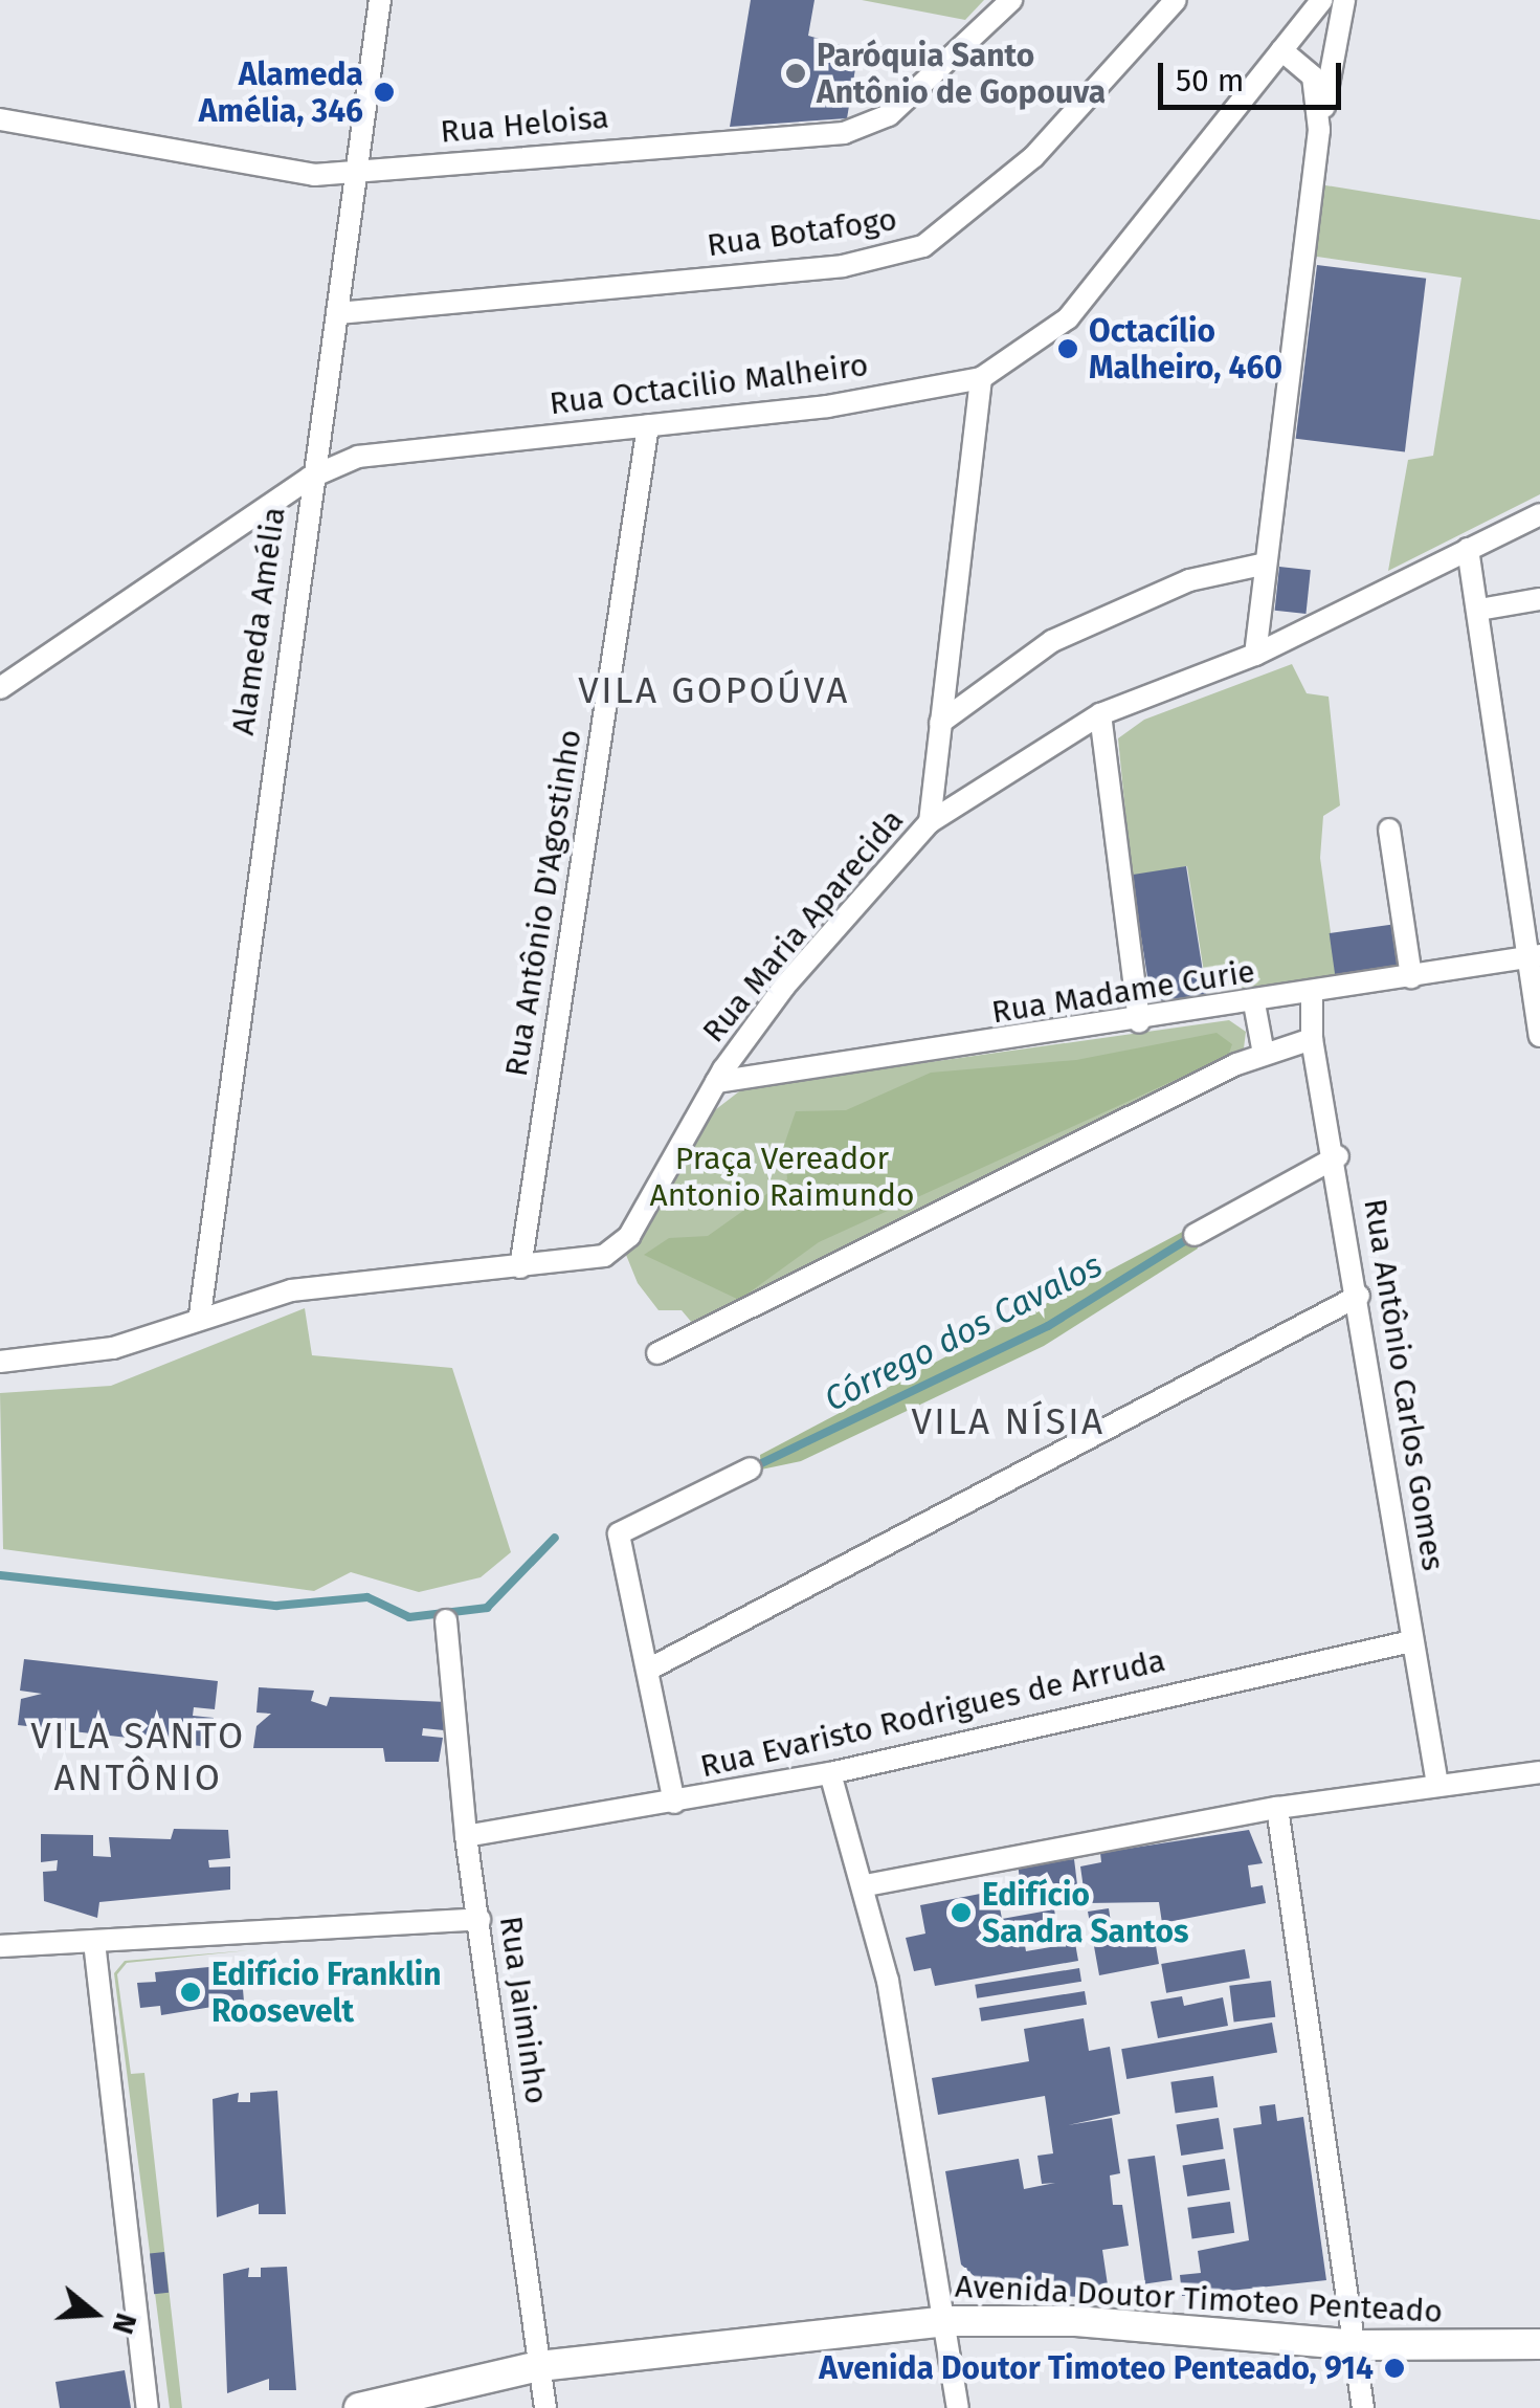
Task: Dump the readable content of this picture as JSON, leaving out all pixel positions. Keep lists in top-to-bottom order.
{
  "streets": {
    "main road": ["Avenida Doutor Timoteo Penteado"],
    "street": [
      "Rua Heloisa",
      "Rua Botafogo",
      "Rua Octacilio Malheiro",
      "Alameda Amélia",
      "Rua Antônio D'Agostinho",
      "Rua Maria Aparecida",
      "Rua Madame Curie",
      "Rua Antônio Carlos Gomes",
      "Rua Evaristo Rodrigues de Arruda",
      "Rua Jaiminho"
    ]
  },
  "crossings": [
    ["Rua Heloisa", "Alameda Amélia"],
    ["Rua Botafogo", "Alameda Amélia"],
    ["Rua Octacilio Malheiro", "Alameda Amélia"],
    ["Rua Octacilio Malheiro", "Rua Antônio D'Agostinho"],
    ["Alameda Amélia", "Rua Maria Aparecida"],
    ["Rua Antônio D'Agostinho", "Rua Maria Aparecida"],
    ["Rua Maria Aparecida", "Rua Madame Curie"],
    ["Rua Madame Curie", "Rua Antônio Carlos Gomes"],
    ["Rua Antônio Carlos Gomes", "Rua Evaristo Rodrigues de Arruda"],
    ["Rua Evaristo Rodrigues de Arruda", "Rua Jaiminho"],
    ["Rua Jaiminho", "Avenida Doutor Timoteo Penteado"]
  ],
  "districts": ["VILA GOPOÚVA", "VILA NÍSIA", "VILA SANTO ANTÔNIO"],
  "water": ["Córrego dos Cavalos"],
  "parks": ["Praça Vereador Antonio Raimundo"],
  "places": [
    "Paróquia Santo Antônio de Gopouva",
    "Alameda Amélia, 346",
    "Octacílio Malheiro, 460",
    "Edifício Sandra Santos",
    "Edifício Franklin Roosevelt",
    "Avenida Doutor Timoteo Penteado, 914"
  ],
  "scale_bar": "50 m",
  "north": "right"
}
